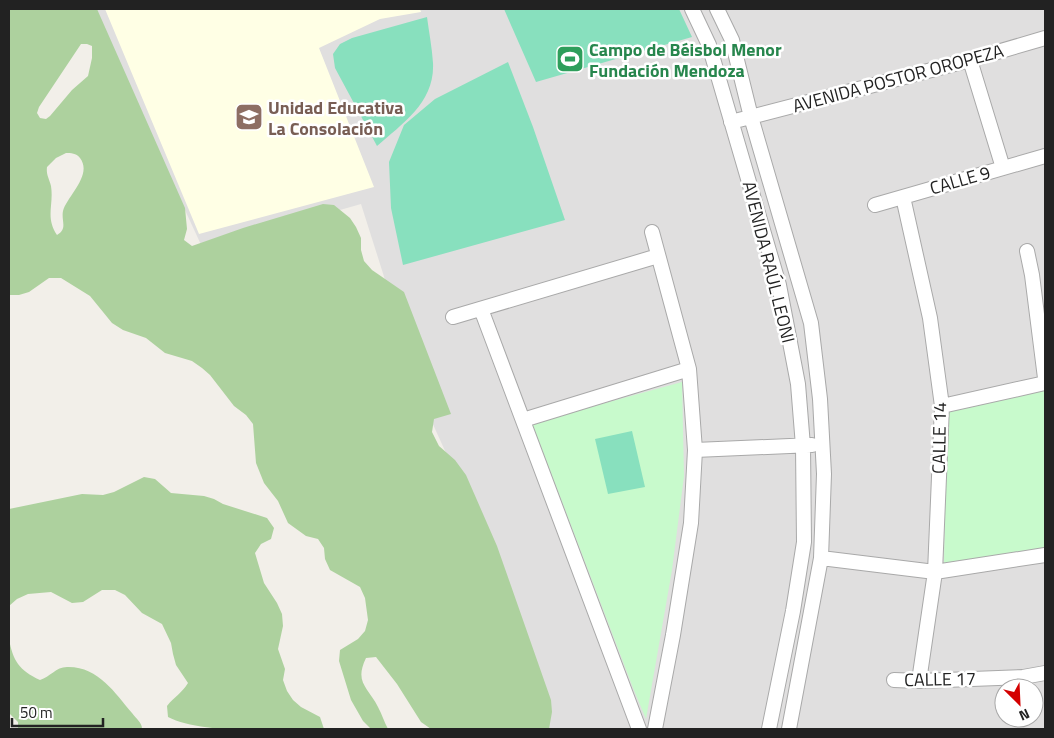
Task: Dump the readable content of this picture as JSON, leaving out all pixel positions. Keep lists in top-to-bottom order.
{
  "streets": {
    "street": [
      "AVENIDA POSTOR OROPEZA",
      "CALLE 9",
      "AVENIDA RAÚL LEONI",
      "CALLE 14",
      "CALLE 17"
    ]
  },
  "crossings": [
    ["AVENIDA POSTOR OROPEZA", "AVENIDA RAÚL LEONI"],
    ["CALLE 9", "CALLE 14"],
    ["CALLE 14", "CALLE 17"]
  ],
  "places": {
    "sports": ["Campo de Béisbol Menor Fundación Mendoza"],
    "school or university": ["Unidad Educativa La Consolación"]
  },
  "scale_bar": "50 m",
  "north": "bottom right"
}
